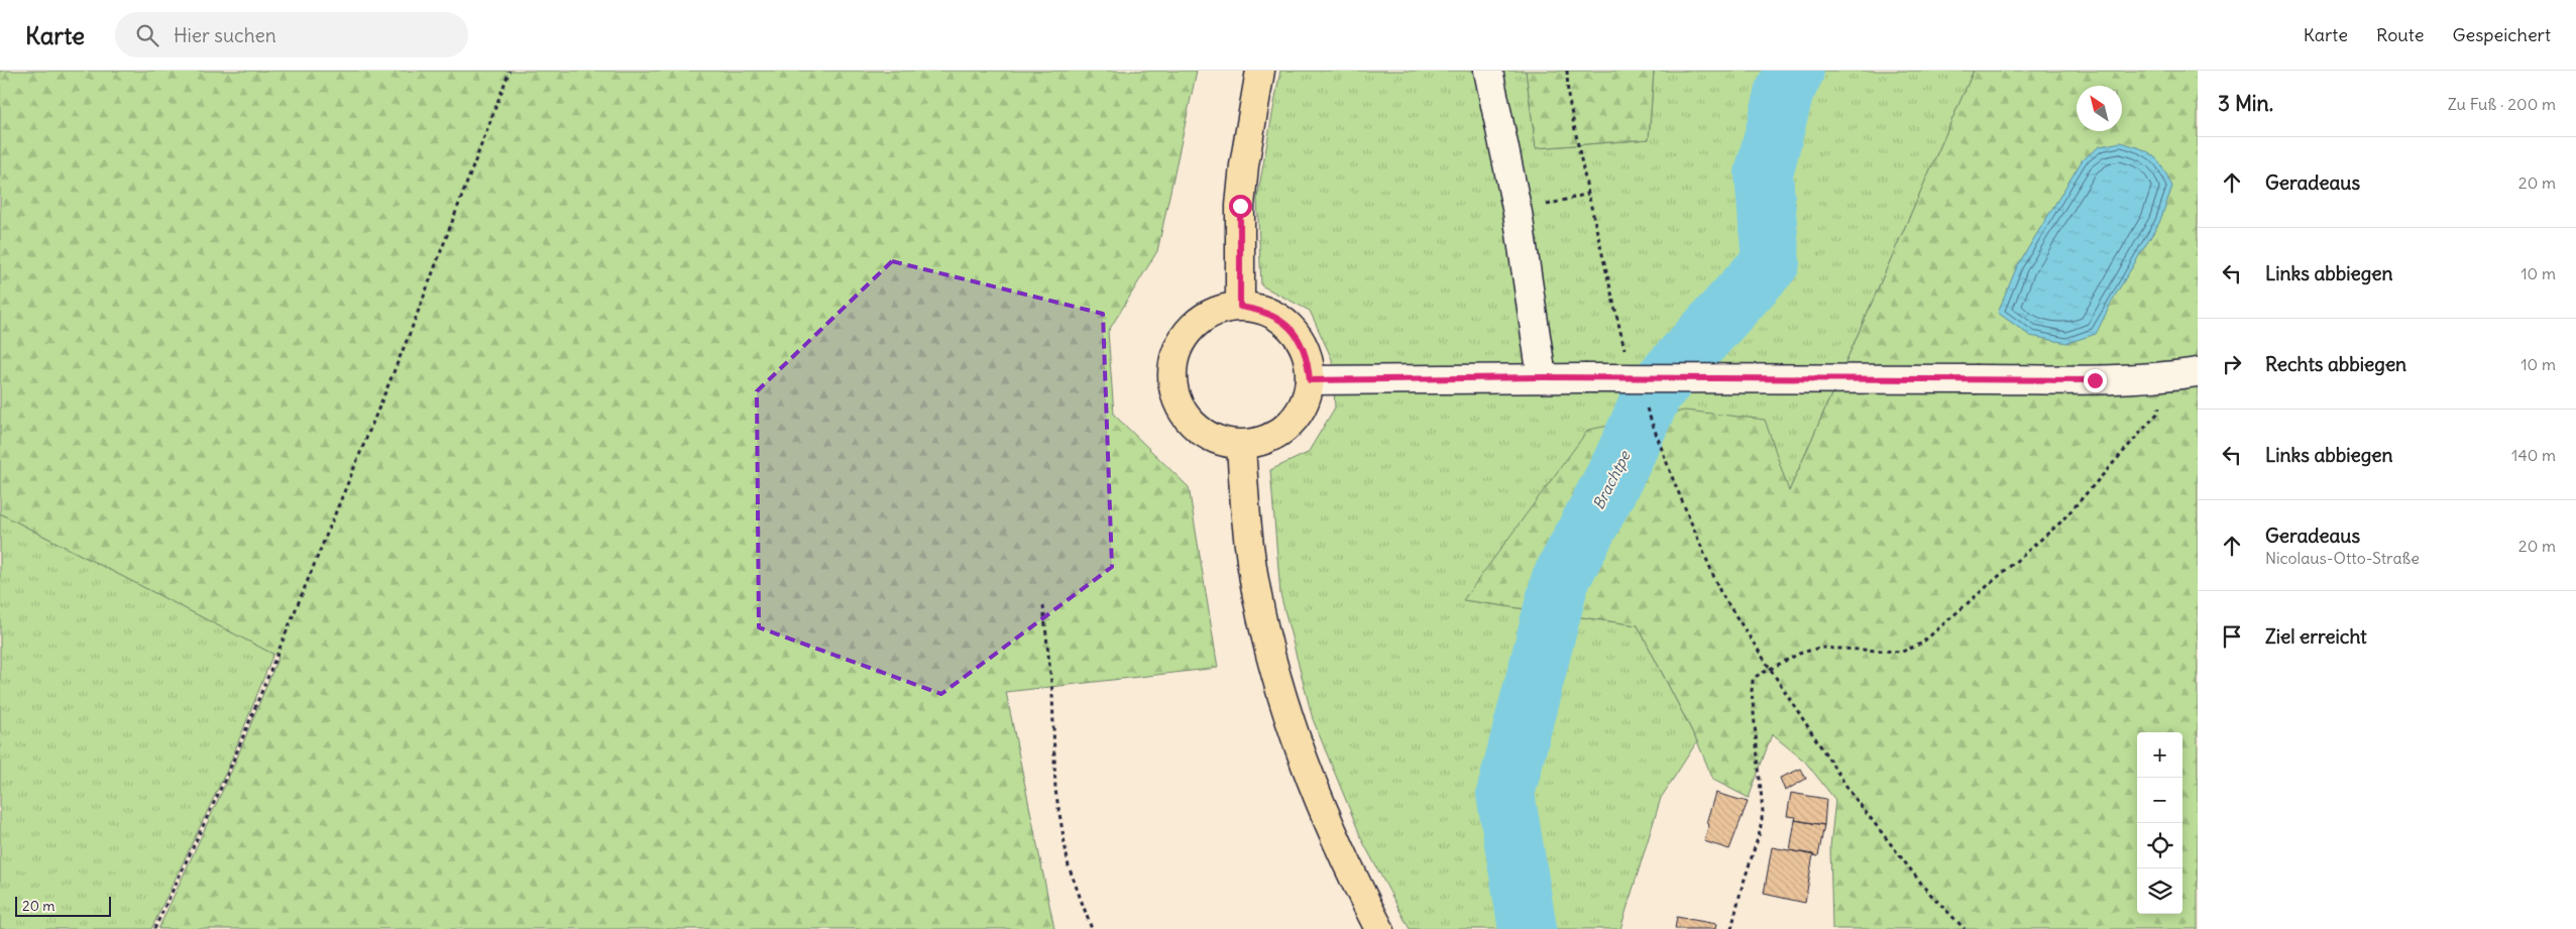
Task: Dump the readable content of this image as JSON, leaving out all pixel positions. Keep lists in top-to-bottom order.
{
  "water": ["Brachtpe"],
  "scale_bar": "20 m",
  "north": "top left",
  "page": {
    "header": "Karte",
    "search": "Hier suchen",
    "nav": ["Karte", "Route", "Gespeichert"],
    "heading": ["3 Min.", "Zu Fuß · 200 m"],
    "list": [
      ["Geradeaus", "20 m"],
      ["Links abbiegen", "10 m"],
      ["Rechts abbiegen", "10 m"],
      ["Links abbiegen", "140 m"],
      ["Geradeaus", "Nicolaus-Otto-Straße", "20 m"],
      "Ziel erreicht"
    ],
    "map_buttons": ["+", "−"],
    "scale": "20 m"
  }
}
